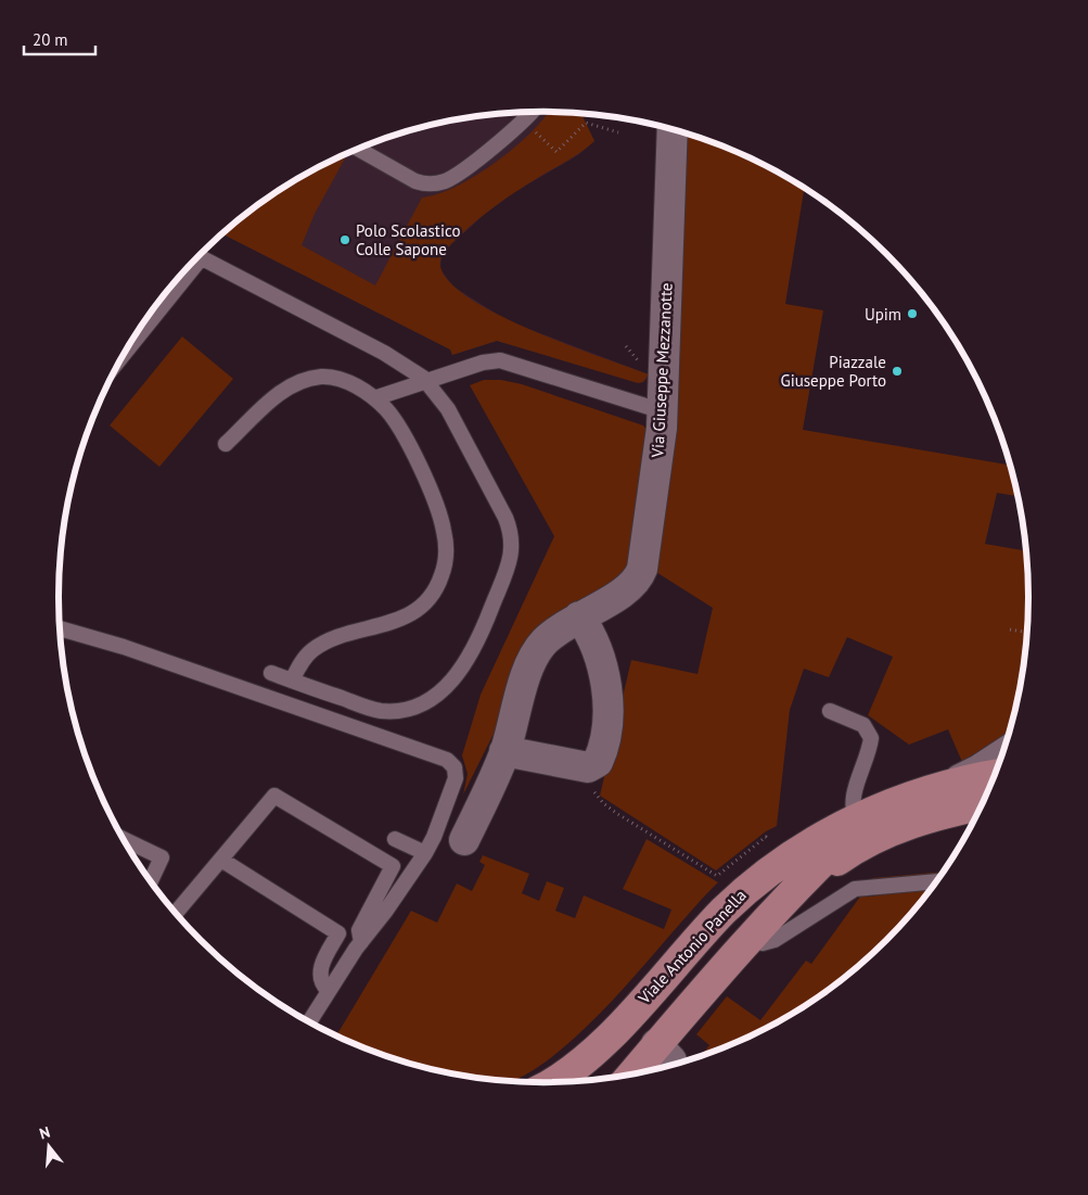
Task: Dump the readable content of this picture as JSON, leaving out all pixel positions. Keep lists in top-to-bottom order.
{
  "streets": {
    "main road": ["Viale Antonio Panella"],
    "street": ["Via Giuseppe Mezzanotte"]
  },
  "places": ["Polo Scolastico Colle Sapone", "Upim", "Piazzale Giuseppe Porto"],
  "scale_bar": "20 m",
  "north": "top"
}
